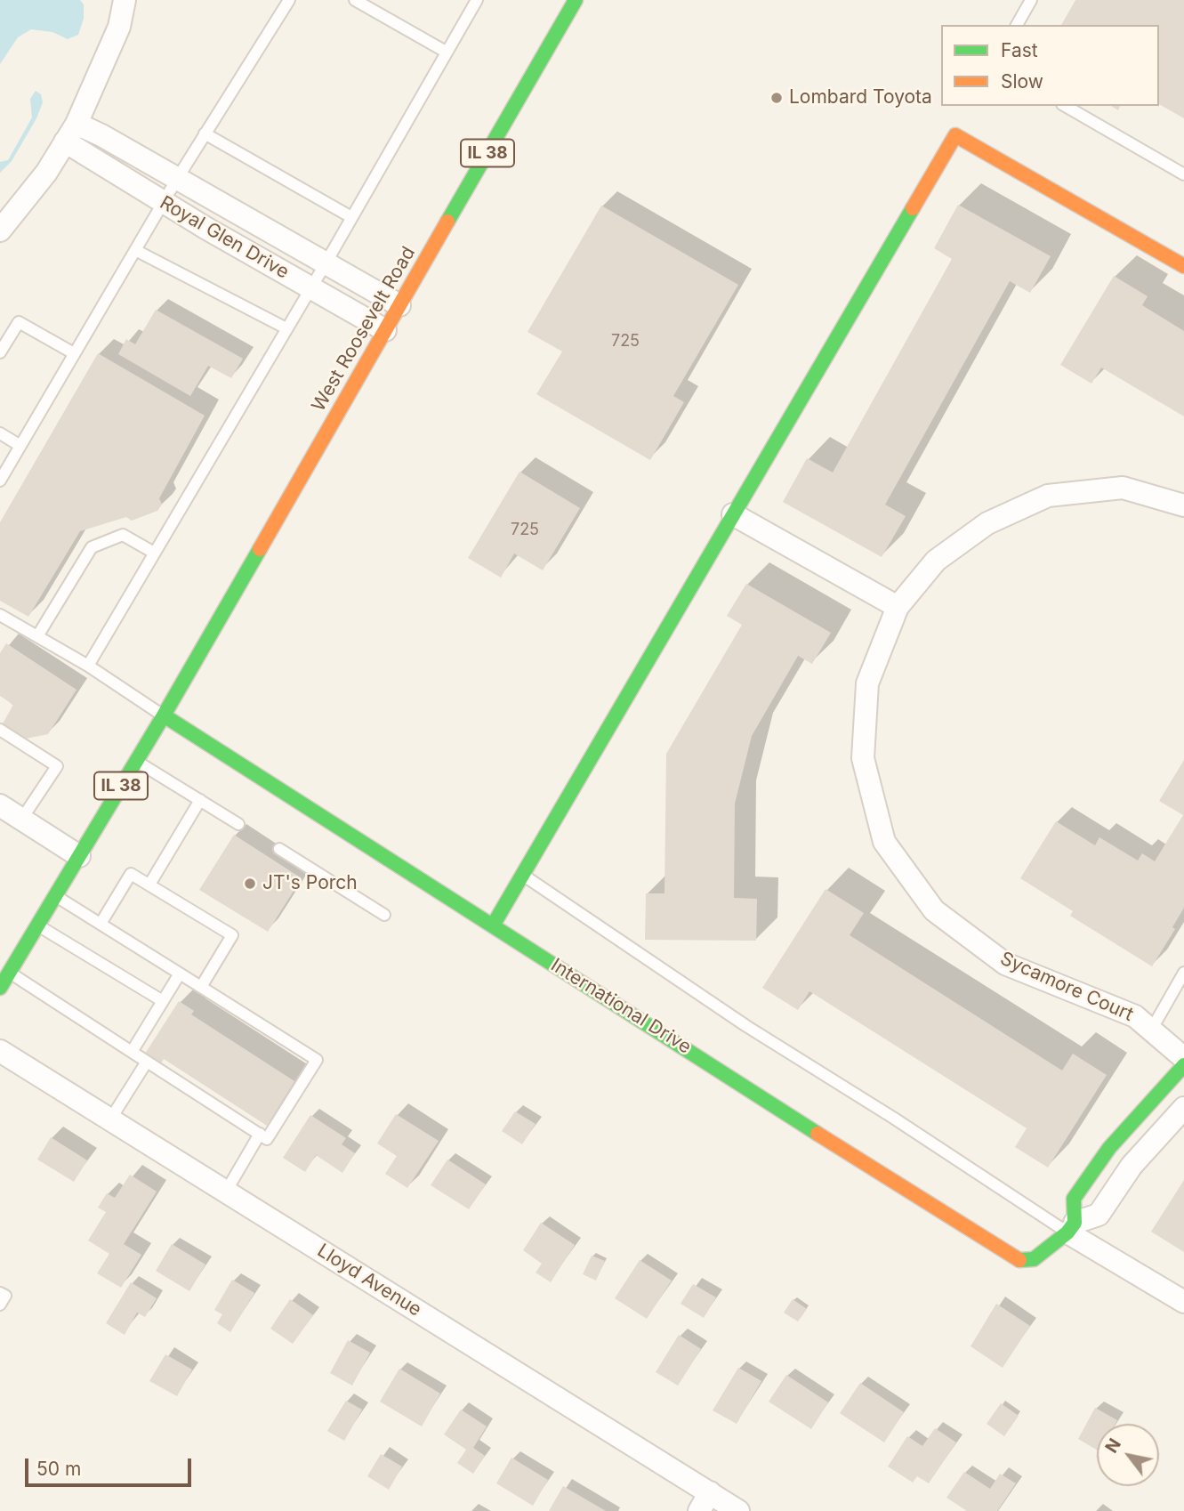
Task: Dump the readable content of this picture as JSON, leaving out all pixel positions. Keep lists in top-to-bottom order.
{
  "streets": {
    "street": [
      "IL 38",
      "Royal Glen Drive",
      "West Roosevelt Road",
      "Sycamore Court",
      "International Drive",
      "Lloyd Avenue"
    ]
  },
  "crossings": [
    ["IL 38", "West Roosevelt Road"],
    ["IL 38", "International Drive"],
    ["Royal Glen Drive", "West Roosevelt Road"],
    ["West Roosevelt Road", "International Drive"]
  ],
  "places": ["Lombard Toyota", "JT's Porch"],
  "house_numbers": ["725", "725"],
  "legend": ["Fast", "Slow"],
  "scale_bar": "50 m",
  "north": "top left"
}
